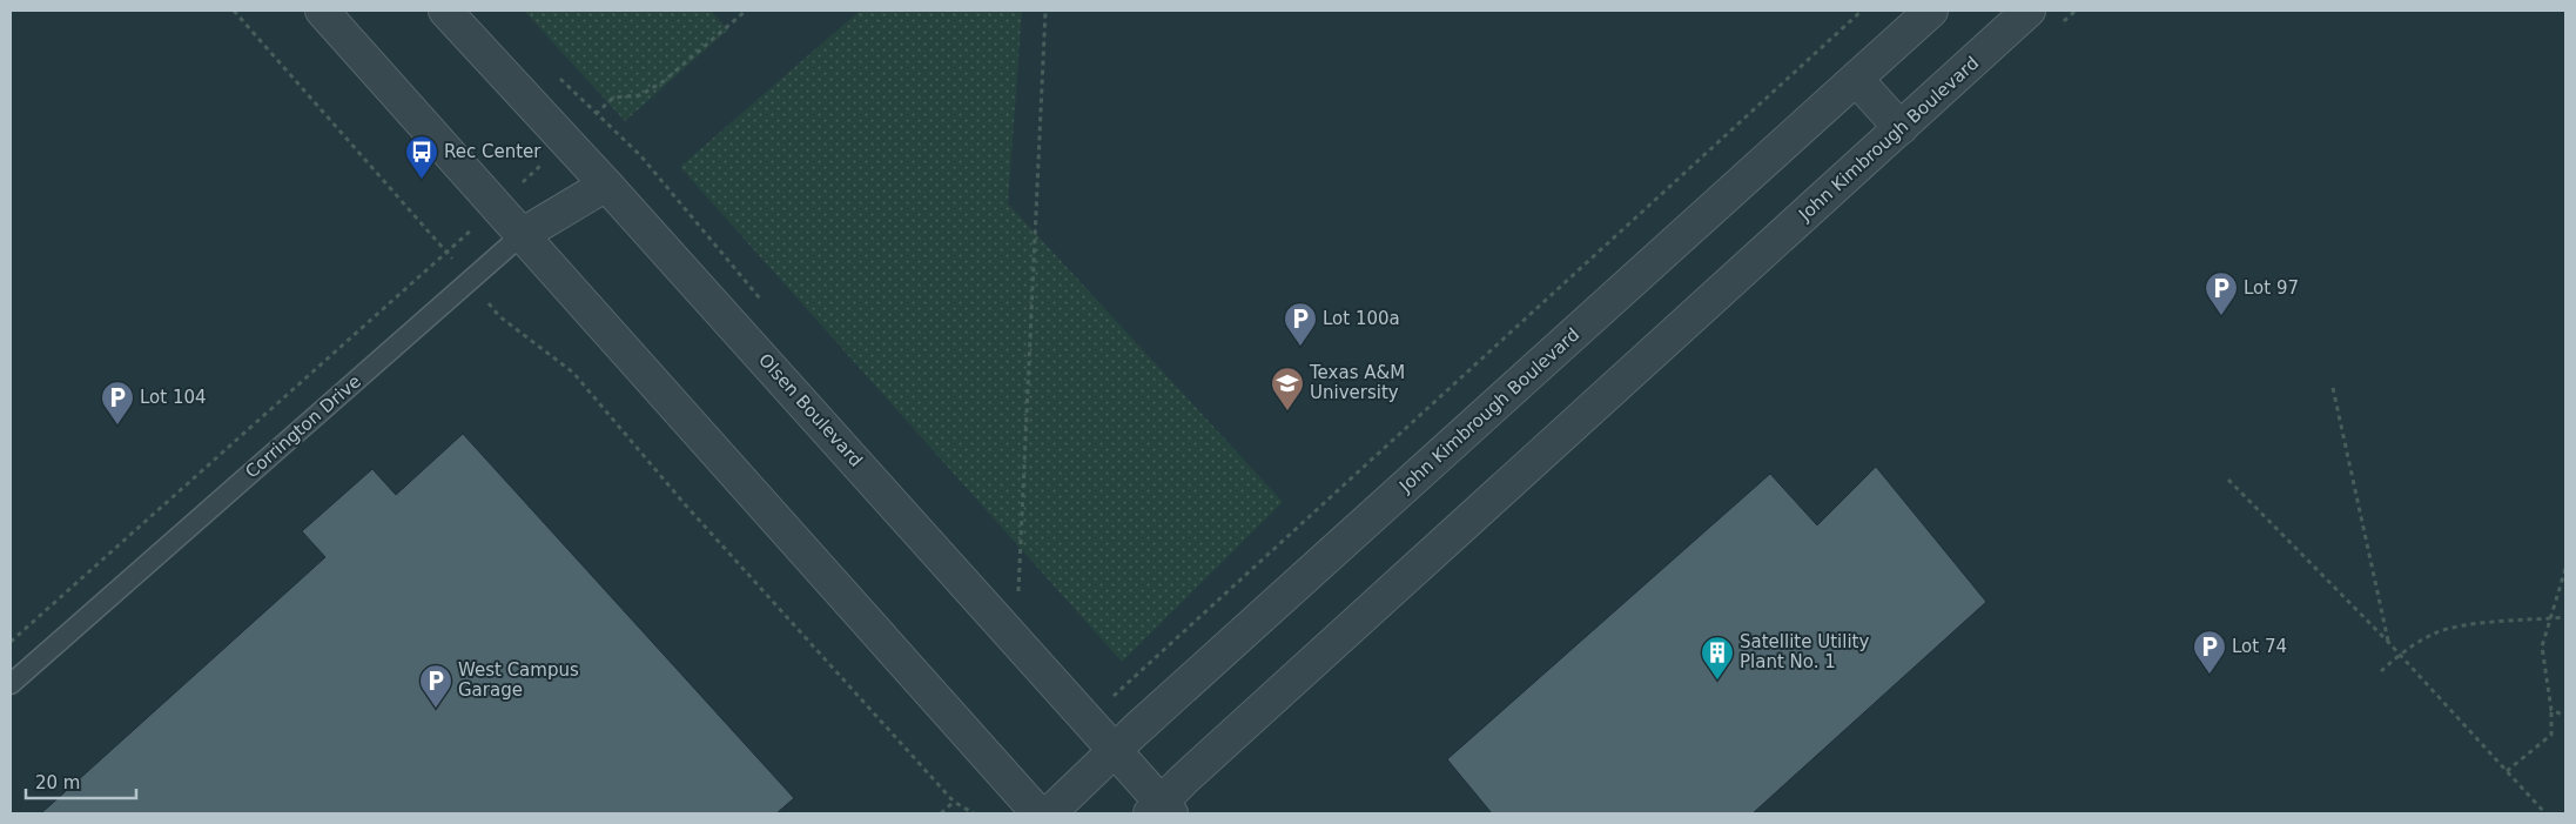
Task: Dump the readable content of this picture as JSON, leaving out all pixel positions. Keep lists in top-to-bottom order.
{
  "streets": {
    "street": ["John Kimbrough Boulevard", "Olsen Boulevard", "Corrington Drive"]
  },
  "crossings": [
    ["John Kimbrough Boulevard", "Olsen Boulevard"],
    ["Olsen Boulevard", "Corrington Drive"]
  ],
  "places": {
    "bus stop": ["Rec Center"],
    "parking": [
      "Lot 97",
      "Lot 100a",
      "Lot 104",
      "Lot 74",
      "West Campus Garage"
    ],
    "school or university": ["Texas A&M University"],
    "building": ["Satellite Utility Plant No. 1"]
  },
  "scale_bar": "20 m"
}
